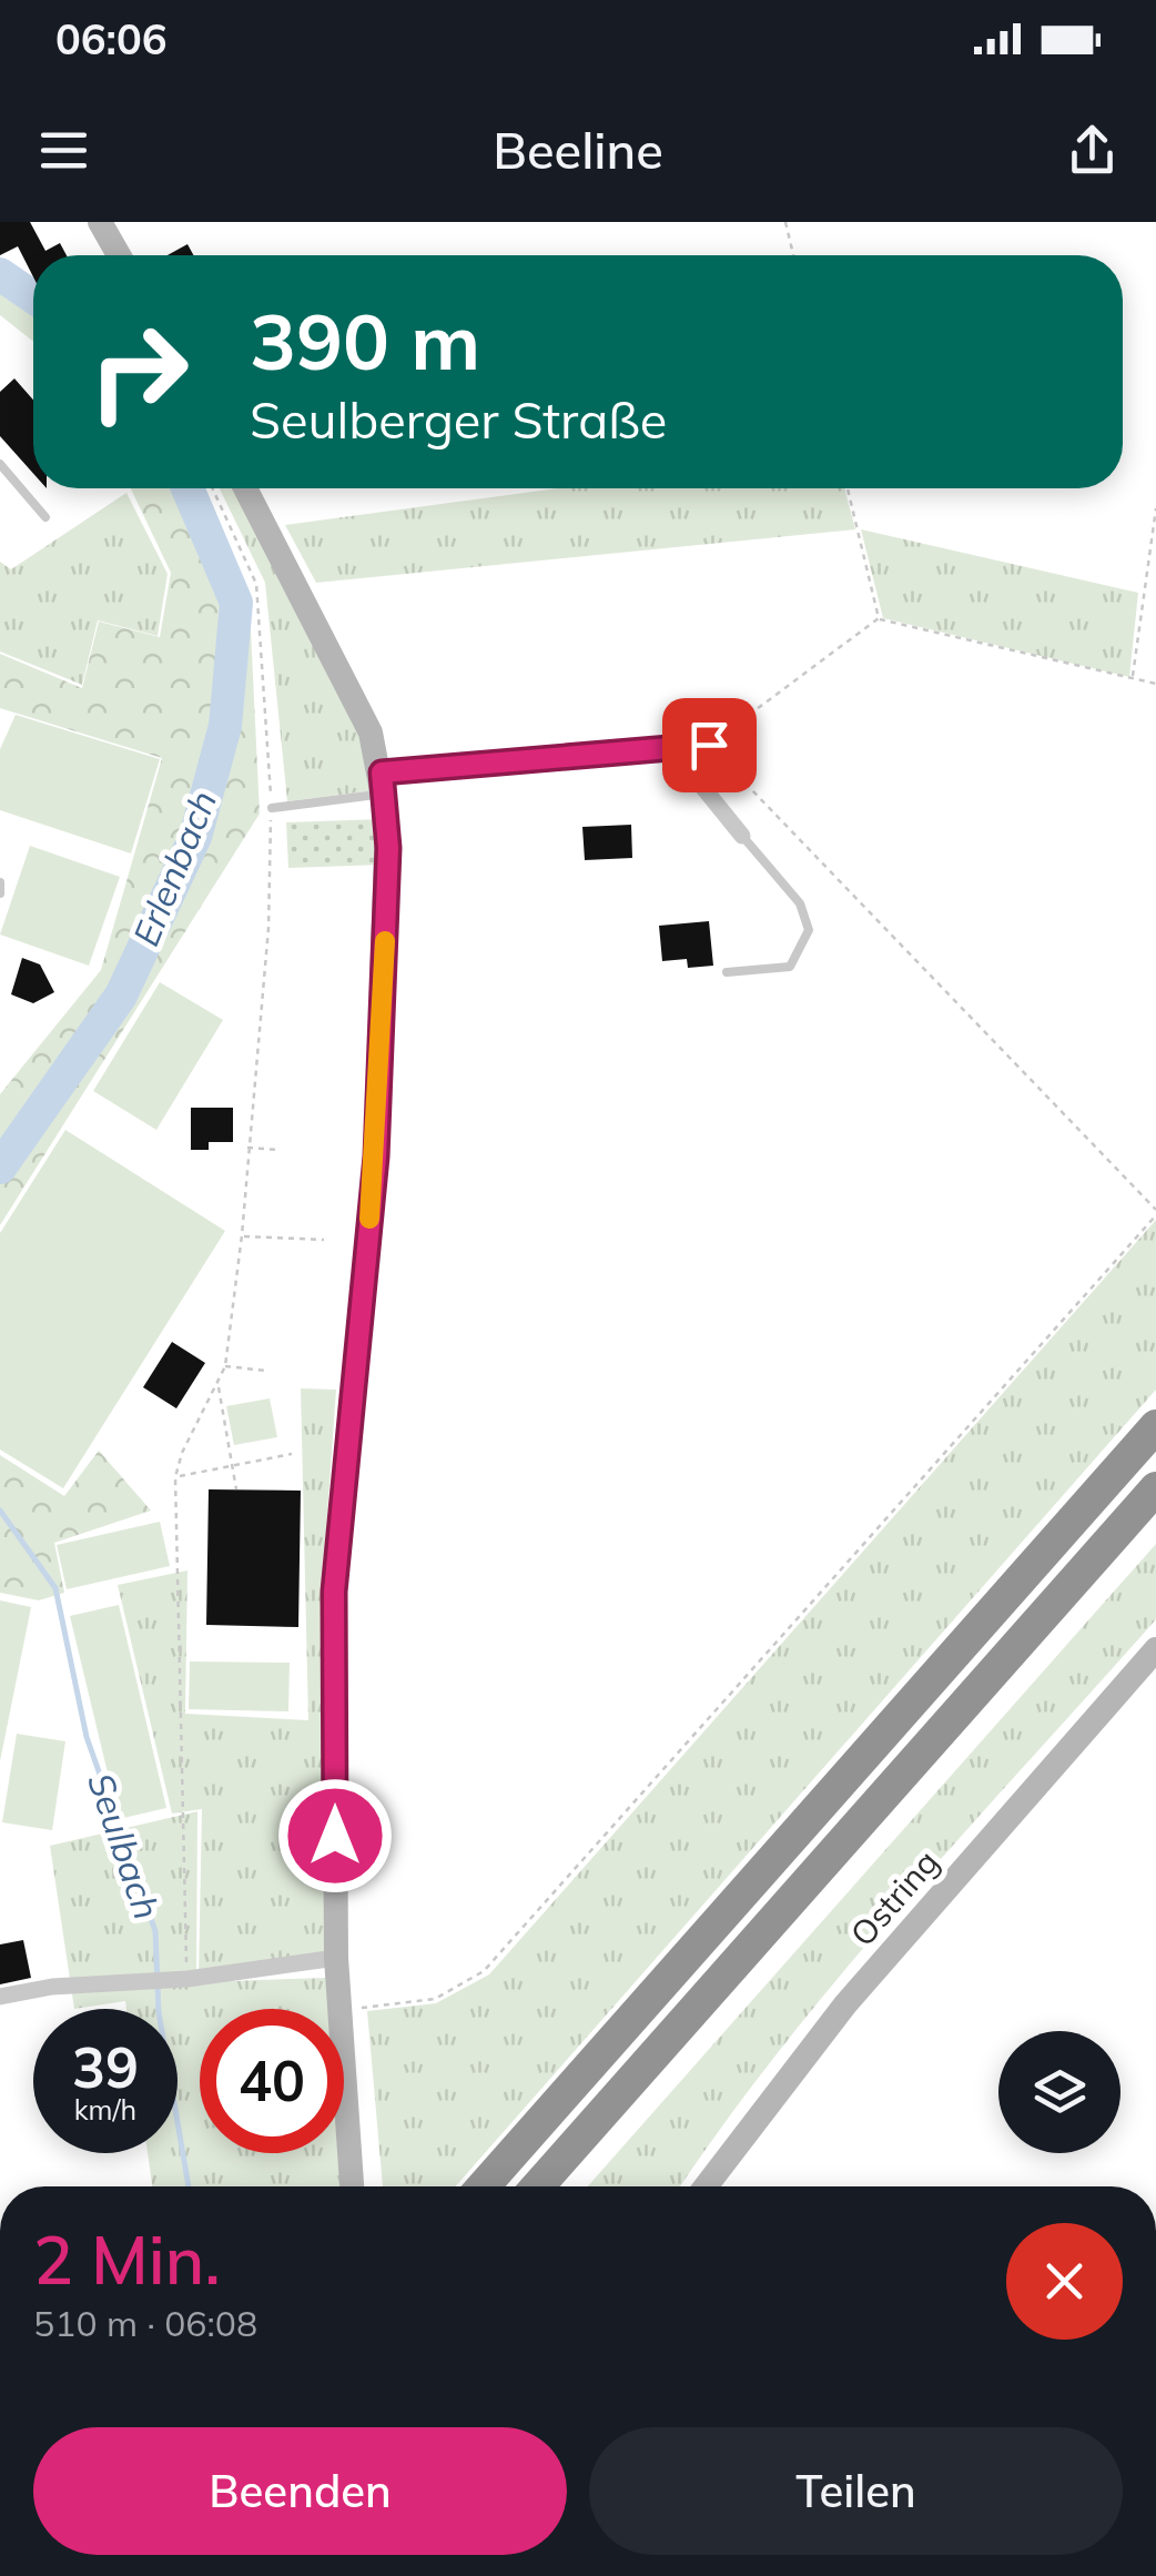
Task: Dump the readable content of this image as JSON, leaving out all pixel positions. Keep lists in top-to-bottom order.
{
  "streets": {
    "street": ["Ostring"]
  },
  "water": ["Erlenbach", "Seulbach"],
  "page": {
    "status": "06:06",
    "header": "Beeline",
    "turn": ["390 m", "Seulberger Straße"],
    "speed": "39 km/h",
    "limit": "40",
    "heading": ["2 Min.", "510 m · 06:08"],
    "buttons": ["Beenden", "Teilen"]
  }
}
